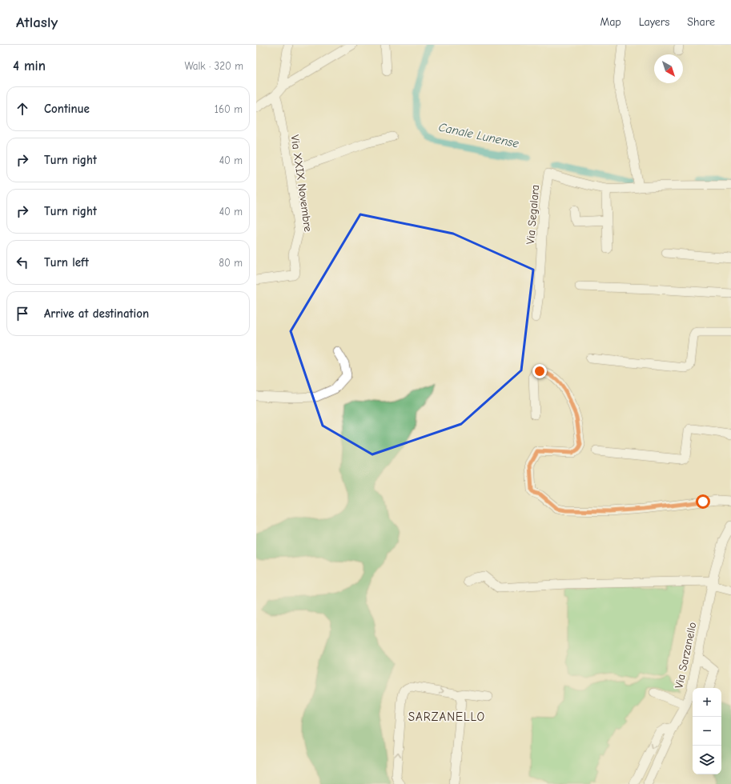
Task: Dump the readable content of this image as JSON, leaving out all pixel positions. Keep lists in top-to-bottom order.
{
  "streets": {
    "street": ["Via XXIX Novembre", "Via Segalara", "Via Sarzanello"]
  },
  "districts": ["SARZANELLO"],
  "water": ["Canale Lunense"],
  "north": "bottom right",
  "page": {
    "header": "Atlasly",
    "nav": ["Map", "Layers", "Share"],
    "heading": ["4 min", "Walk · 320 m"],
    "list": [
      ["Continue", "160 m"],
      ["Turn right", "40 m"],
      ["Turn right", "40 m"],
      ["Turn left", "80 m"],
      "Arrive at destination"
    ],
    "map_buttons": ["+", "−"]
  }
}
